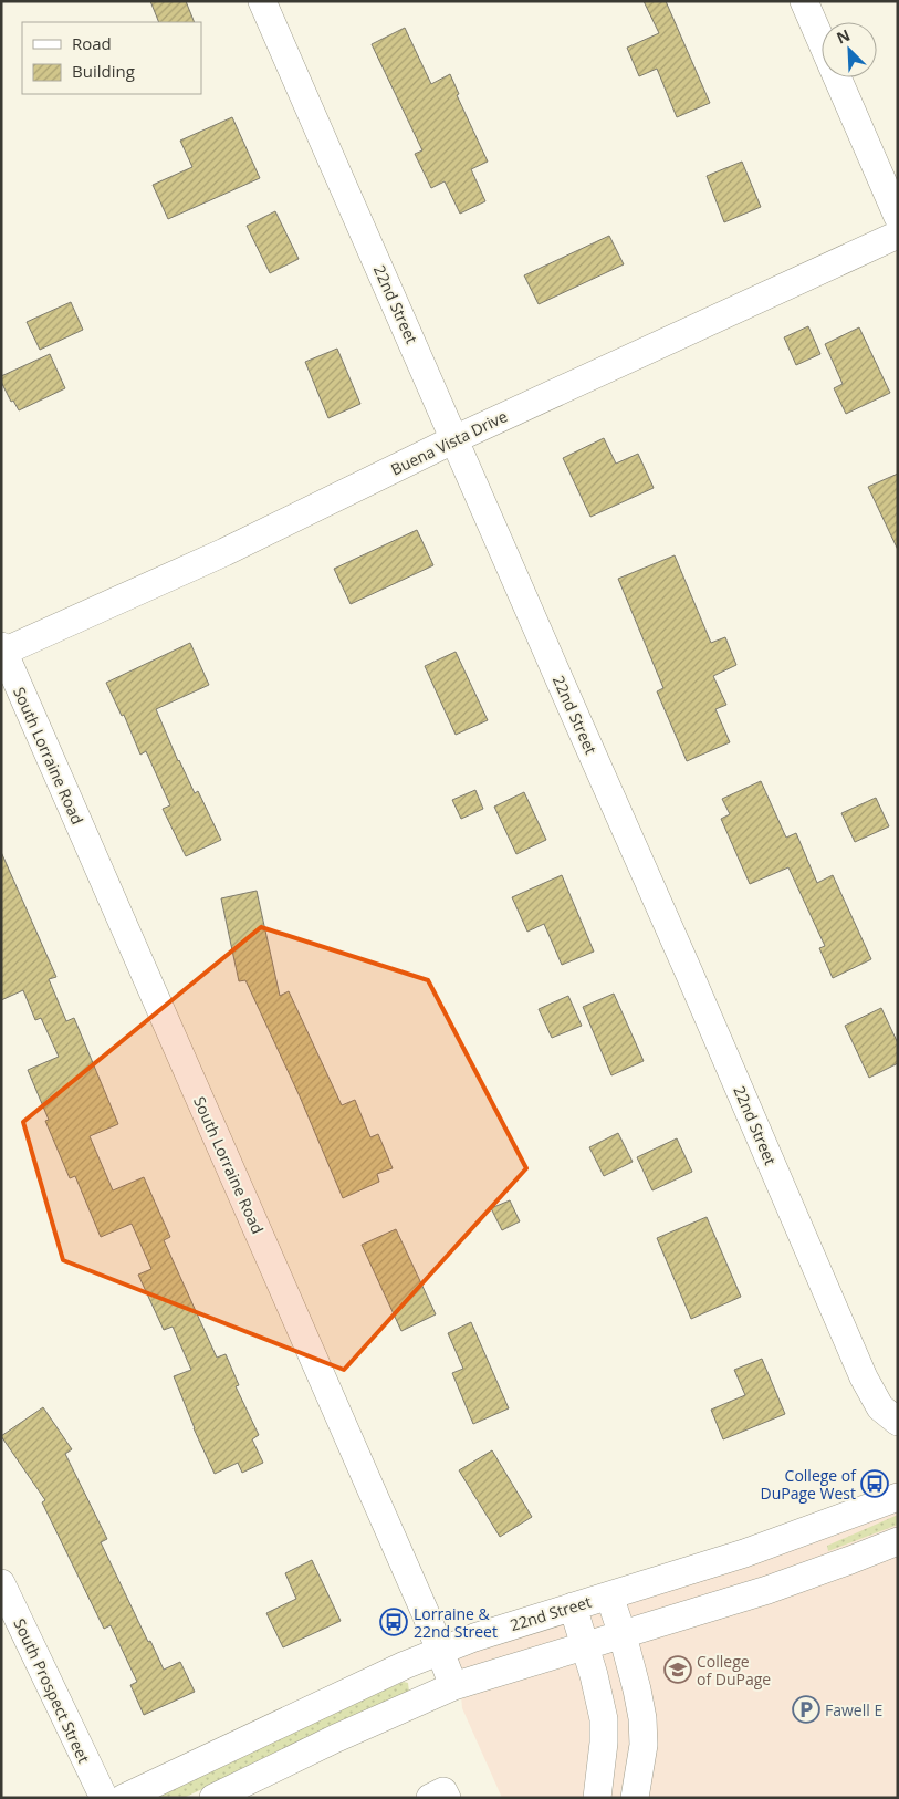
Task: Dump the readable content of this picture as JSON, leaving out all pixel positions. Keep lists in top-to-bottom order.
{
  "streets": {
    "street": [
      "22nd Street",
      "Buena Vista Drive",
      "South Lorraine Road",
      "South Prospect Street"
    ]
  },
  "crossings": [
    ["22nd Street", "Buena Vista Drive"],
    ["22nd Street", "South Lorraine Road"],
    ["Buena Vista Drive", "South Lorraine Road"]
  ],
  "places": {
    "bus stop": ["College of DuPage West", "Lorraine & 22nd Street"],
    "school or university": ["College of DuPage"],
    "parking": ["Fawell E"]
  },
  "legend": ["Road", "Building"],
  "north": "top left"
}
